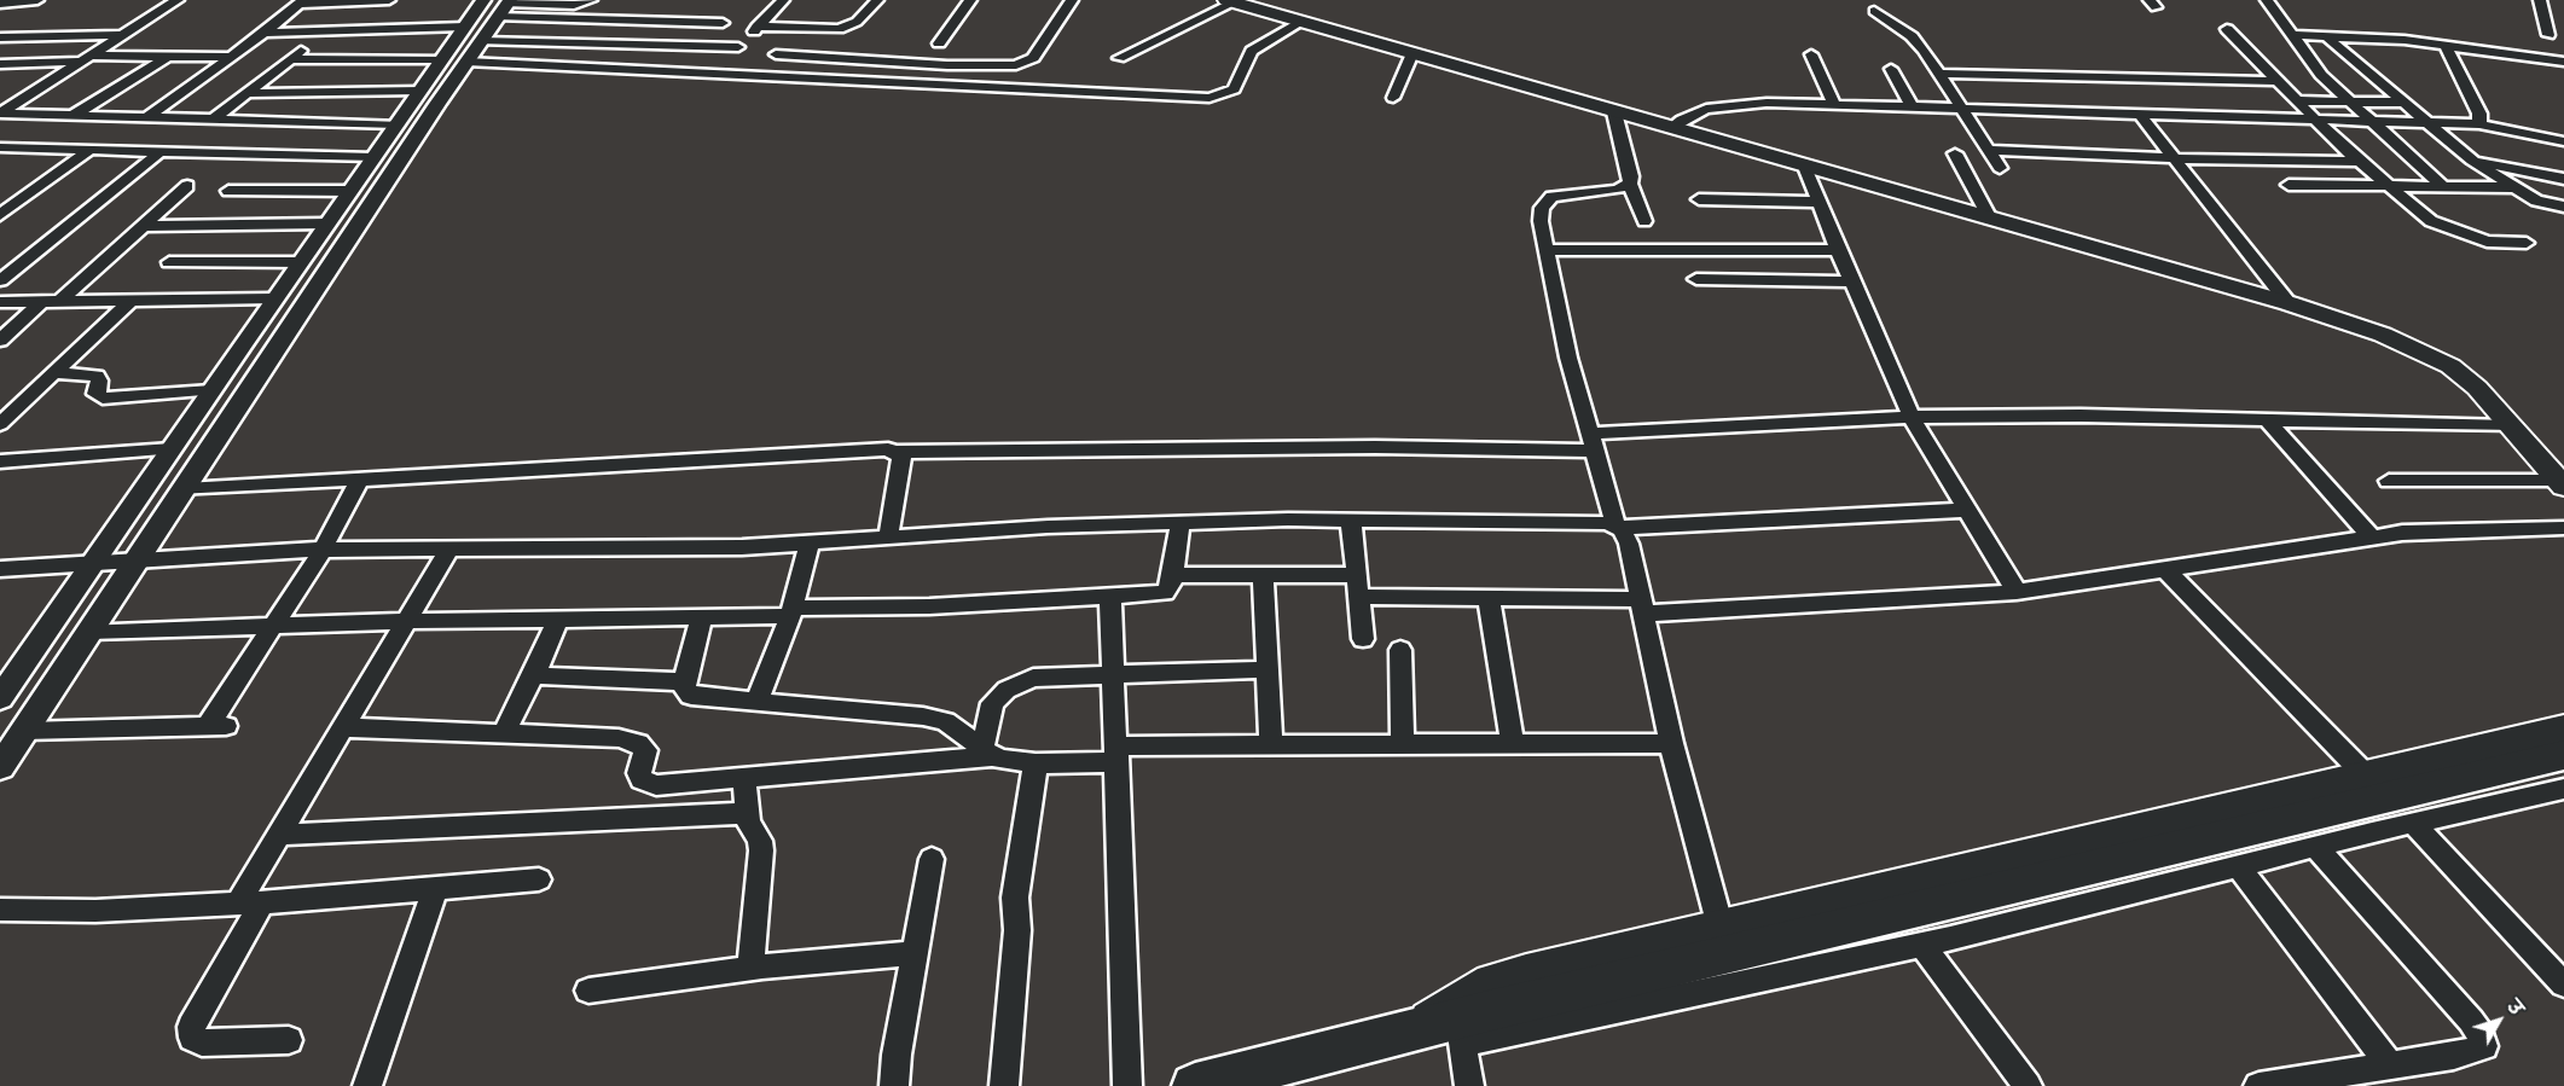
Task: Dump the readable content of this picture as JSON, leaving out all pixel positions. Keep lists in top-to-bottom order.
{
  "north": "top right"
}
